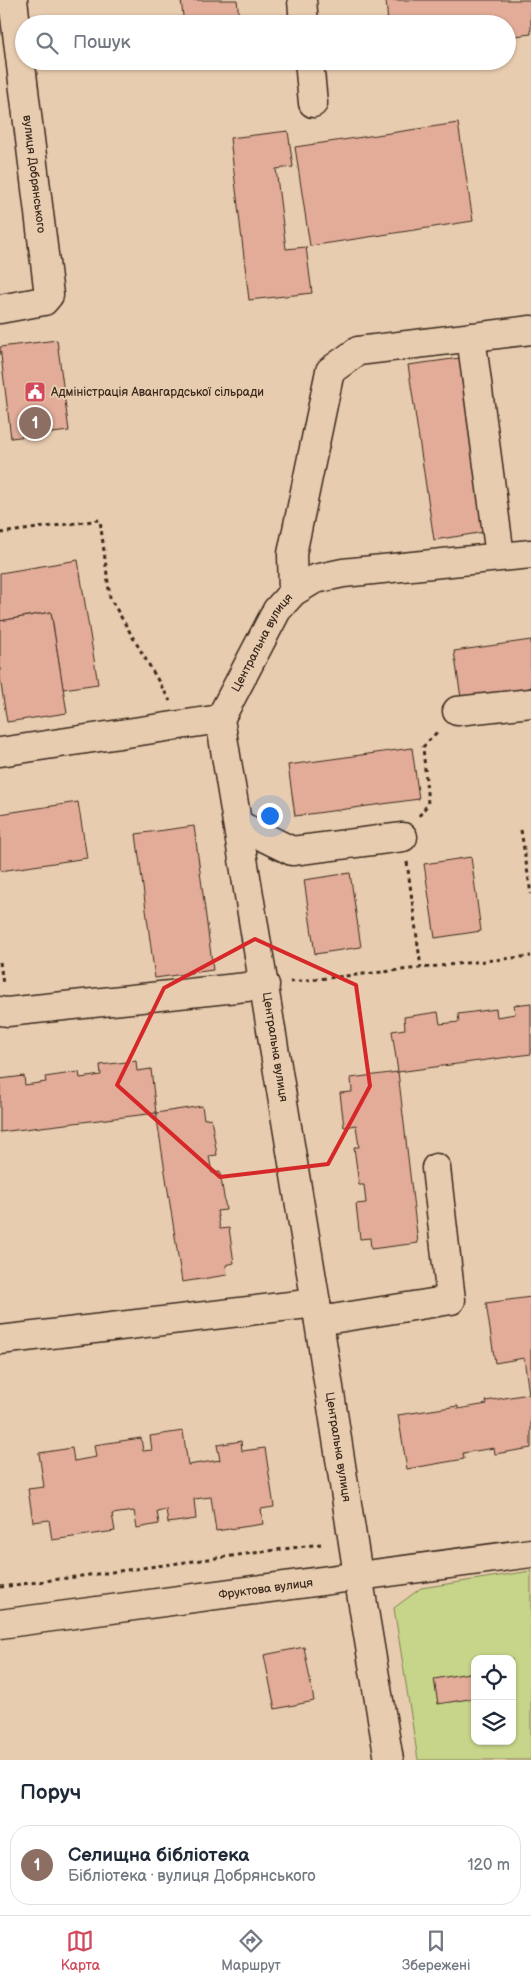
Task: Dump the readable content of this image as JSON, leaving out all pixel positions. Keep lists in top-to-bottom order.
{
  "streets": {
    "street": ["вулиця Добрянського", "Центральна вулиця", "Фруктова вулиця"]
  },
  "crossings": [
    ["Центральна вулиця", "Фруктова вулиця"]
  ],
  "places": {
    "public building": ["Адміністрація Авангардської сільради"]
  },
  "page": {
    "search": "Пошук",
    "pins": "1",
    "heading": "Поруч",
    "list": [
      {
        "mark": "1",
        "name": "Селищна бібліотека",
        "note": "Бібліотека · вулиця Добрянського",
        "value": "120 m"
      }
    ],
    "nav": ["Карта", "Маршрут", "Збережені"]
  }
}
